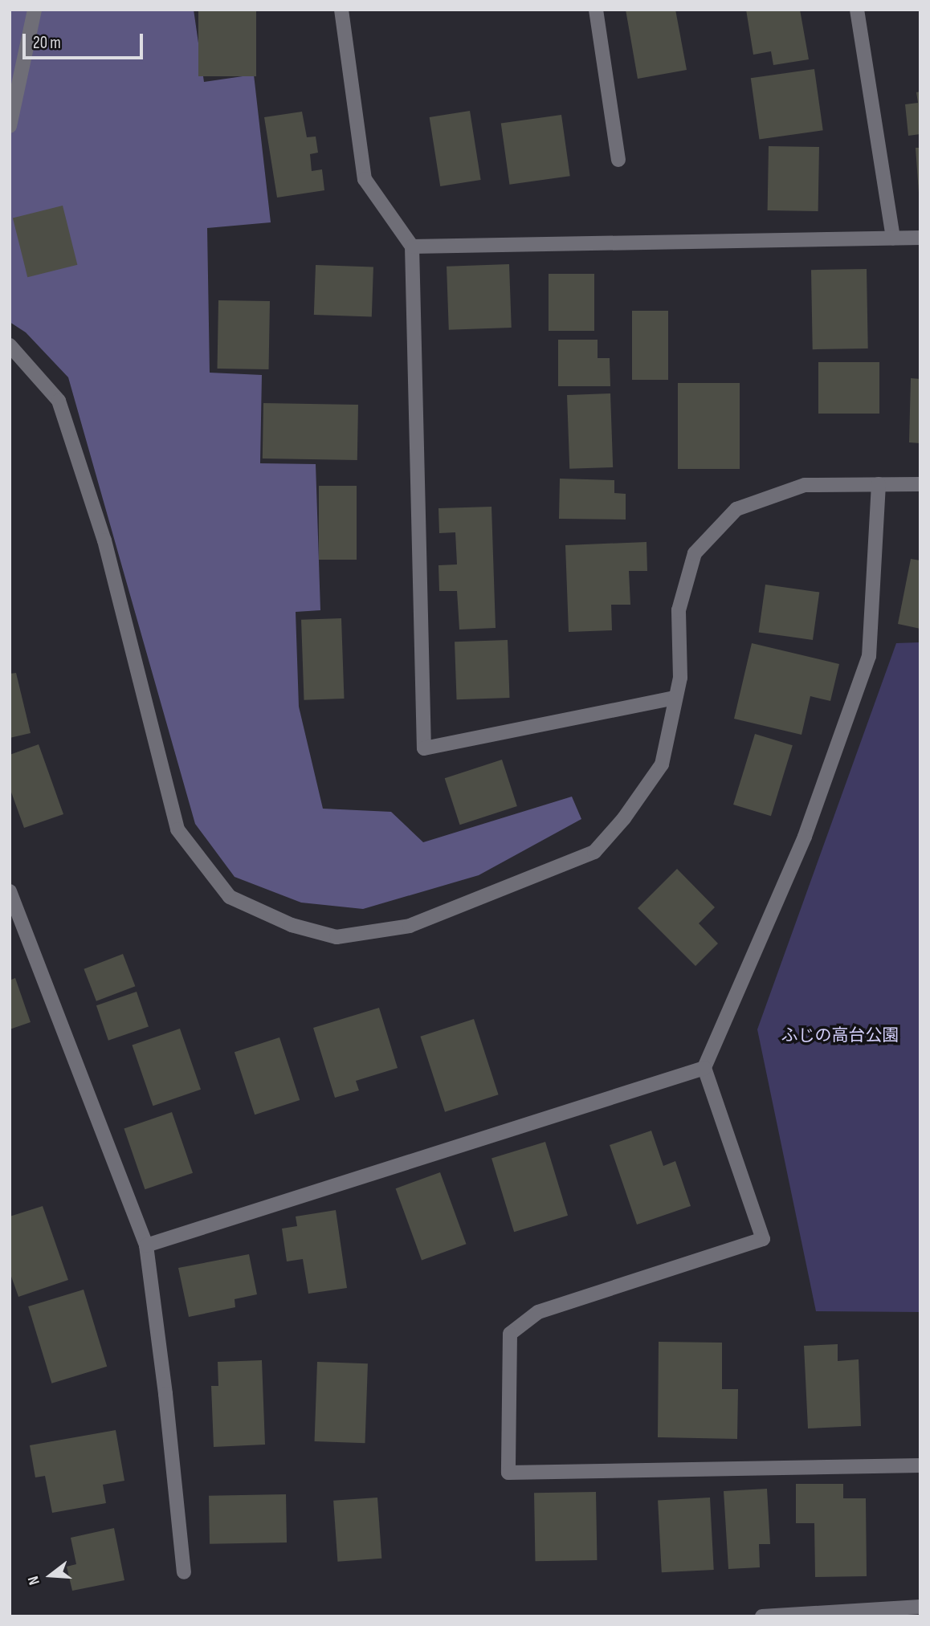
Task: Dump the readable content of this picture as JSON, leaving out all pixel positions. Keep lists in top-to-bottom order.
{
  "parks": ["ふじの高台公園"],
  "scale_bar": "20 m",
  "north": "left"
}
